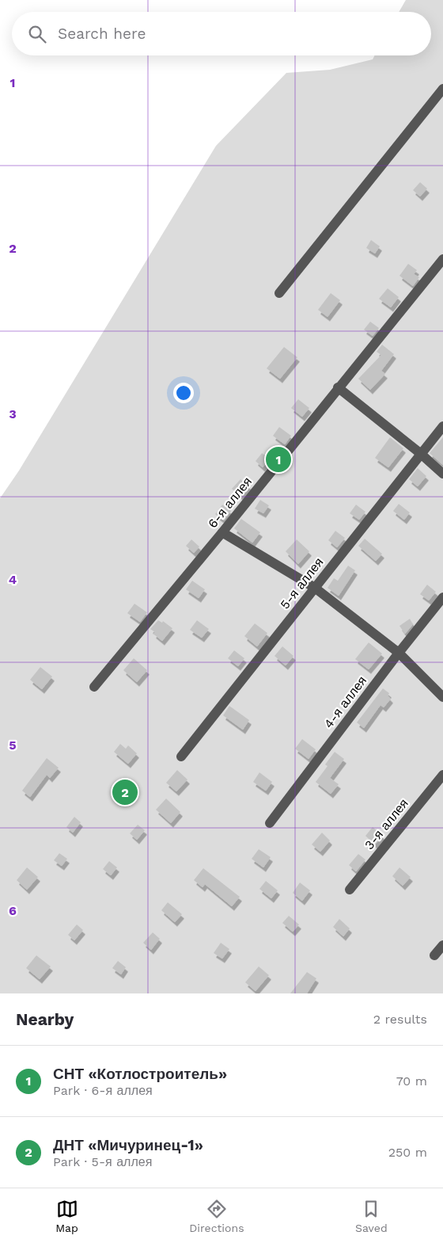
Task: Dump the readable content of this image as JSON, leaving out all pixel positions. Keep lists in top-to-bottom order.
{
  "streets": {
    "street": [
      "6-я аллея",
      "5-я аллея",
      "4-я аллея",
      "3-я аллея"
    ]
  },
  "page": {
    "search": "Search here",
    "pins": ["1", "2"],
    "heading": ["Nearby", "2 results"],
    "list": [
      {
        "mark": "1",
        "name": "СНТ «Котлостроитель»",
        "note": "Park · 6-я аллея",
        "value": "70 m"
      },
      {
        "mark": "2",
        "name": "ДНТ «Мичуринец-1»",
        "note": "Park · 5-я аллея",
        "value": "250 m"
      }
    ],
    "nav": ["Map", "Directions", "Saved"]
  },
  "grid": {
    "rows": [
      "1",
      "2",
      "3",
      "4",
      "5",
      "6"
    ]
  }
}
